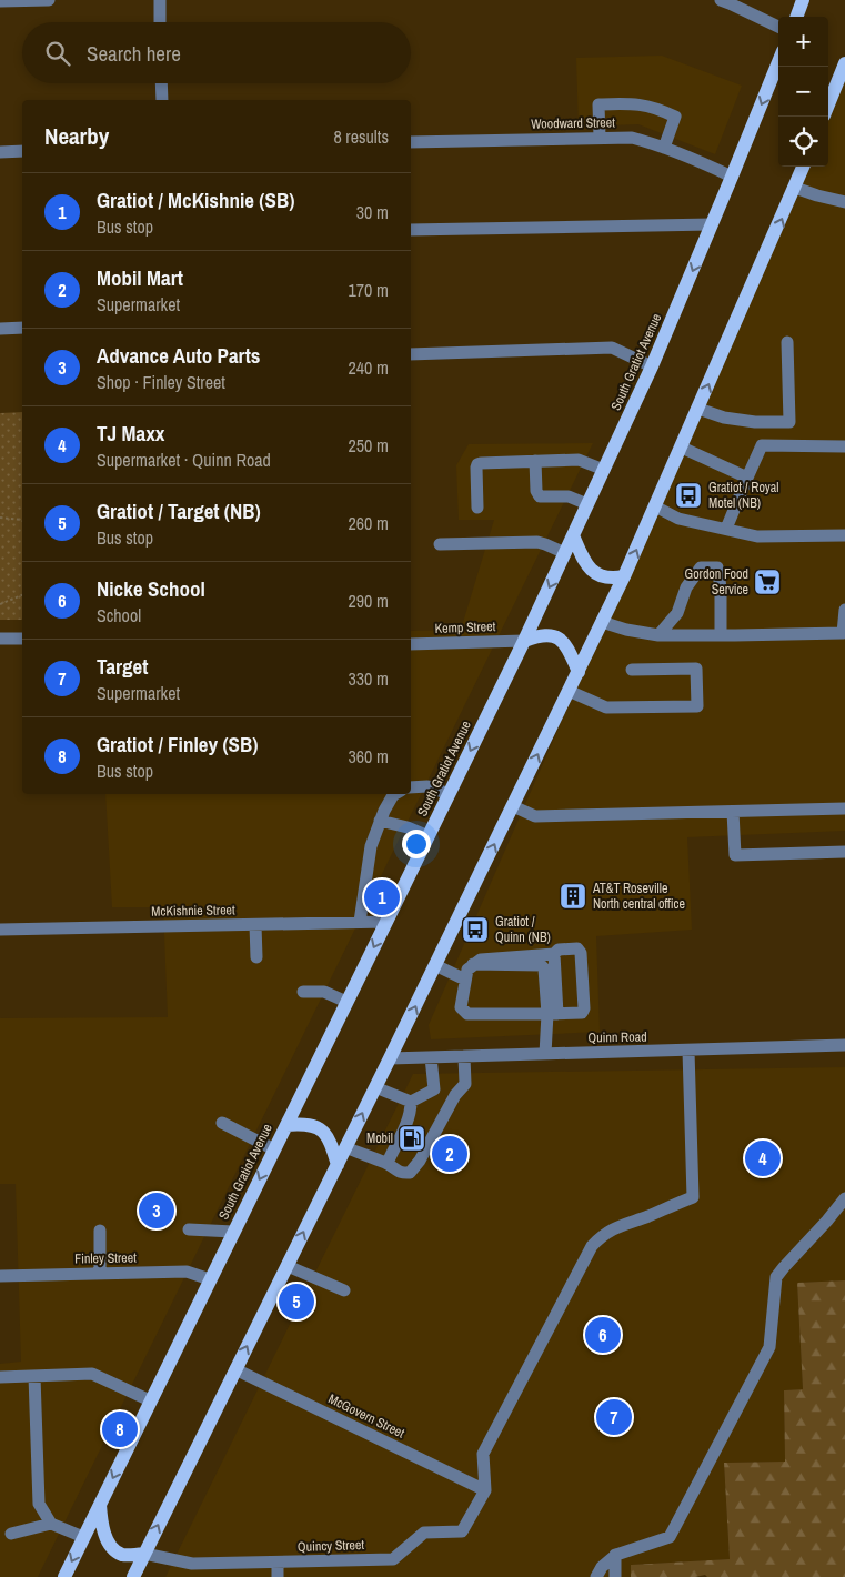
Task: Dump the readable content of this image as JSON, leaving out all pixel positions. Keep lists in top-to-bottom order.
{
  "streets": {
    "main road": ["South Gratiot Avenue"],
    "street": [
      "Woodward Street",
      "Kemp Street",
      "McKishnie Street",
      "Quinn Road",
      "Finley Street",
      "McGovern Street",
      "Quincy Street"
    ]
  },
  "crossings": [
    ["Woodward Street", "South Gratiot Avenue"],
    ["South Gratiot Avenue", "Kemp Street"],
    ["South Gratiot Avenue", "McKishnie Street"],
    ["South Gratiot Avenue", "Finley Street"],
    ["McGovern Street", "Quincy Street"]
  ],
  "places": {
    "bus stop": ["Gratiot / Royal Motel (NB)", "Gratiot / Quinn (NB)"],
    "supermarket": ["Gordon Food Service"],
    "building": ["AT&T Roseville North central office"],
    "fuel station": ["Mobil"]
  },
  "page": {
    "map_buttons": ["+", "−"],
    "search": "Search here",
    "heading": ["Nearby", "8 results"],
    "list": [
      {
        "mark": "1",
        "name": "Gratiot / McKishnie (SB)",
        "note": "Bus stop",
        "value": "30 m"
      },
      {
        "mark": "2",
        "name": "Mobil Mart",
        "note": "Supermarket",
        "value": "170 m"
      },
      {
        "mark": "3",
        "name": "Advance Auto Parts",
        "note": "Shop · Finley Street",
        "value": "240 m"
      },
      {
        "mark": "4",
        "name": "TJ Maxx",
        "note": "Supermarket · Quinn Road",
        "value": "250 m"
      },
      {
        "mark": "5",
        "name": "Gratiot / Target (NB)",
        "note": "Bus stop",
        "value": "260 m"
      },
      {
        "mark": "6",
        "name": "Nicke School",
        "note": "School",
        "value": "290 m"
      },
      {
        "mark": "7",
        "name": "Target",
        "note": "Supermarket",
        "value": "330 m"
      },
      {
        "mark": "8",
        "name": "Gratiot / Finley (SB)",
        "note": "Bus stop",
        "value": "360 m"
      }
    ],
    "pins": [
      "1",
      "2",
      "4",
      "3",
      "5",
      "6",
      "7",
      "8"
    ]
  }
}
